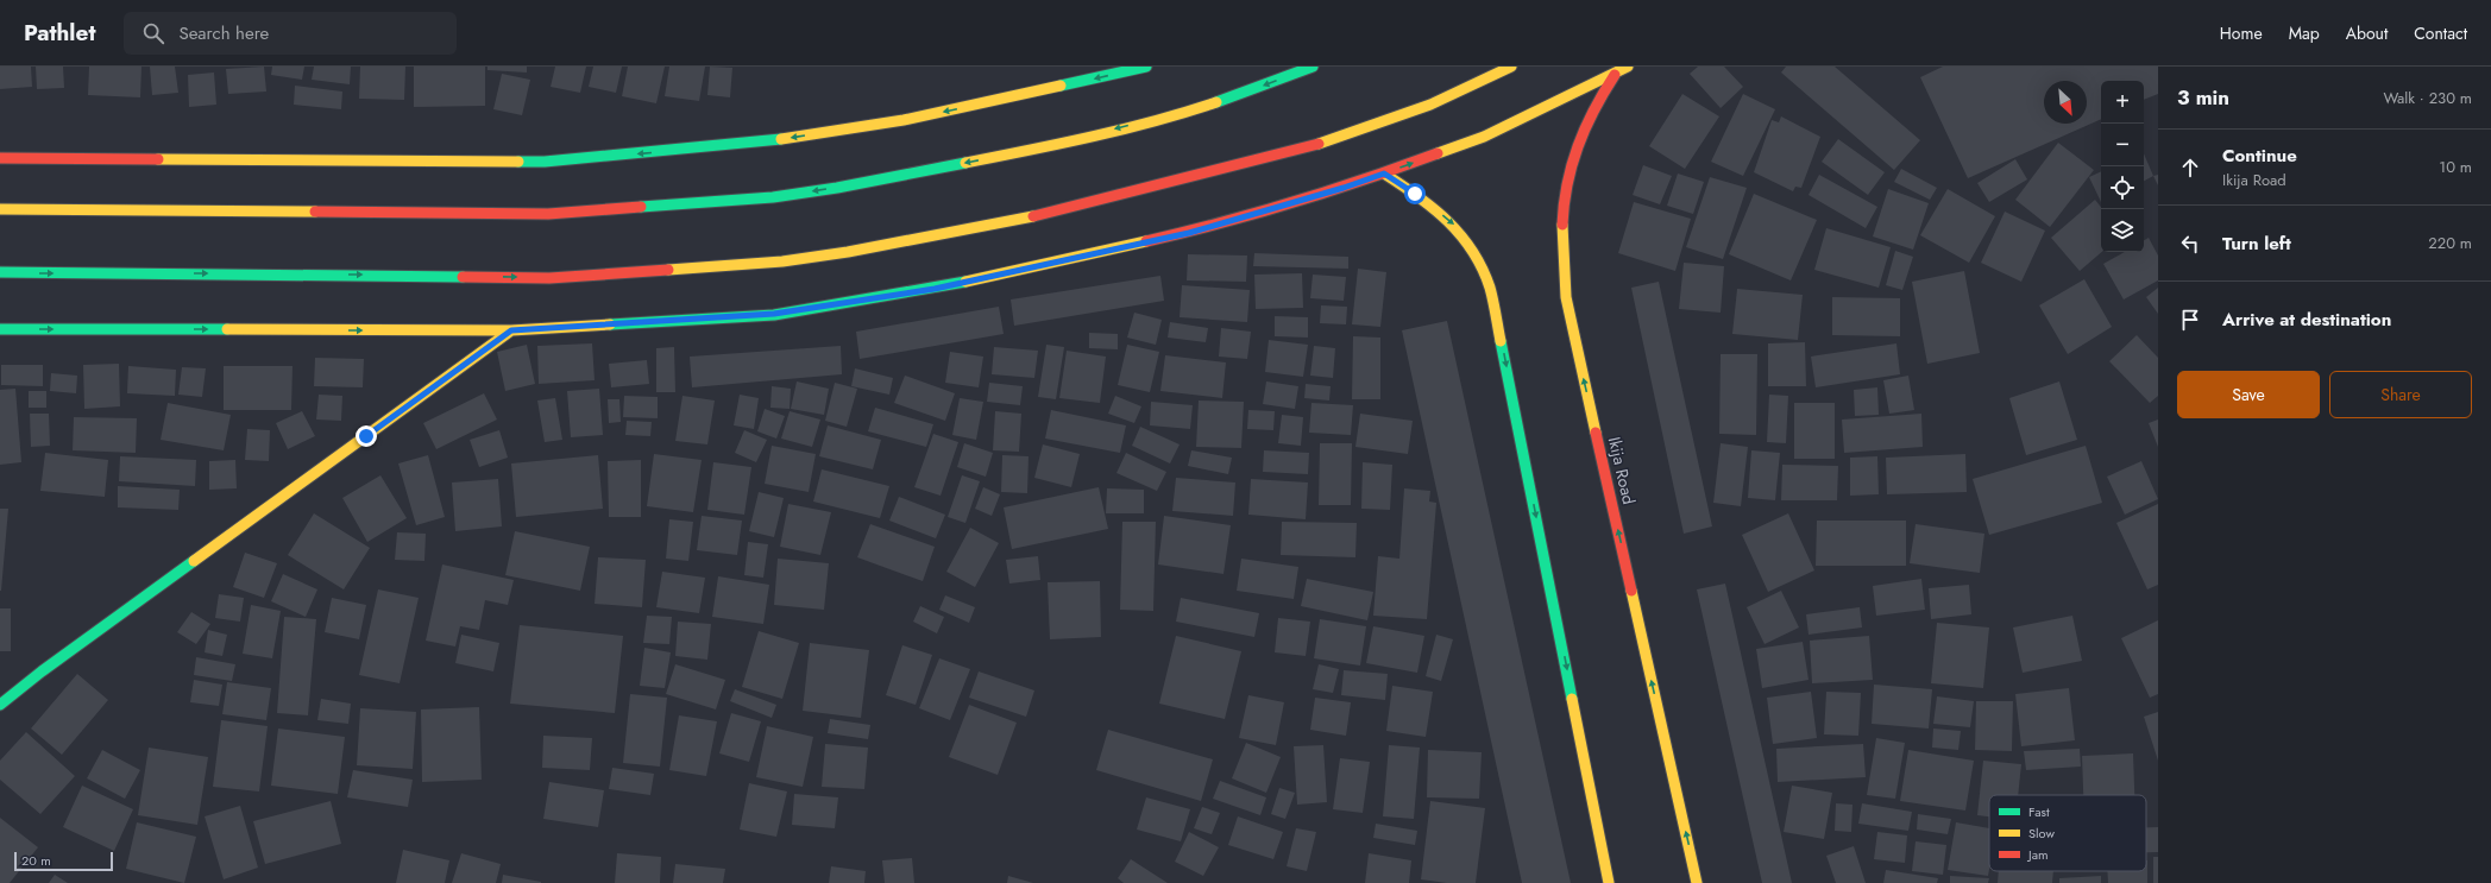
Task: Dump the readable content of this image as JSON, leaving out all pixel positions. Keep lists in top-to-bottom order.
{
  "streets": {
    "main road": ["Ikija Road"]
  },
  "legend": ["Fast", "Slow", "Jam"],
  "scale_bar": "20 m",
  "north": "bottom right",
  "page": {
    "header": "Pathlet",
    "search": "Search here",
    "nav": [
      "Home",
      "Map",
      "About",
      "Contact"
    ],
    "heading": ["3 min", "Walk · 230 m"],
    "map_buttons": ["+", "−"],
    "list": [
      ["Continue", "Ikija Road", "10 m"],
      ["Turn left", "220 m"],
      "Arrive at destination"
    ],
    "buttons": ["Save", "Share"],
    "scale": "20 m"
  }
}
